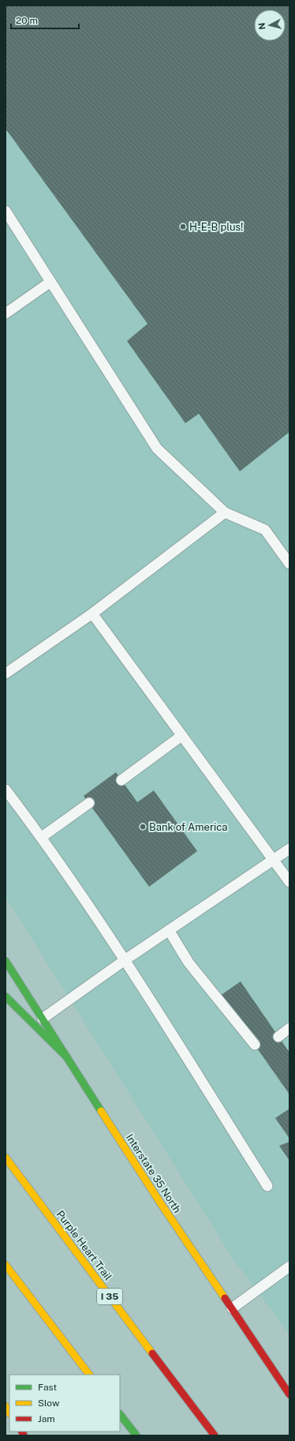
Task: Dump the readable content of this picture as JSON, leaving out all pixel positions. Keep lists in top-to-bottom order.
{
  "streets": {
    "main road": ["Interstate 35 North", "Purple Heart Trail", "I 35"]
  },
  "places": ["H-E-B plus!", "Bank of America"],
  "legend": ["Fast", "Slow", "Jam"],
  "scale_bar": "20 m",
  "north": "left"
}
